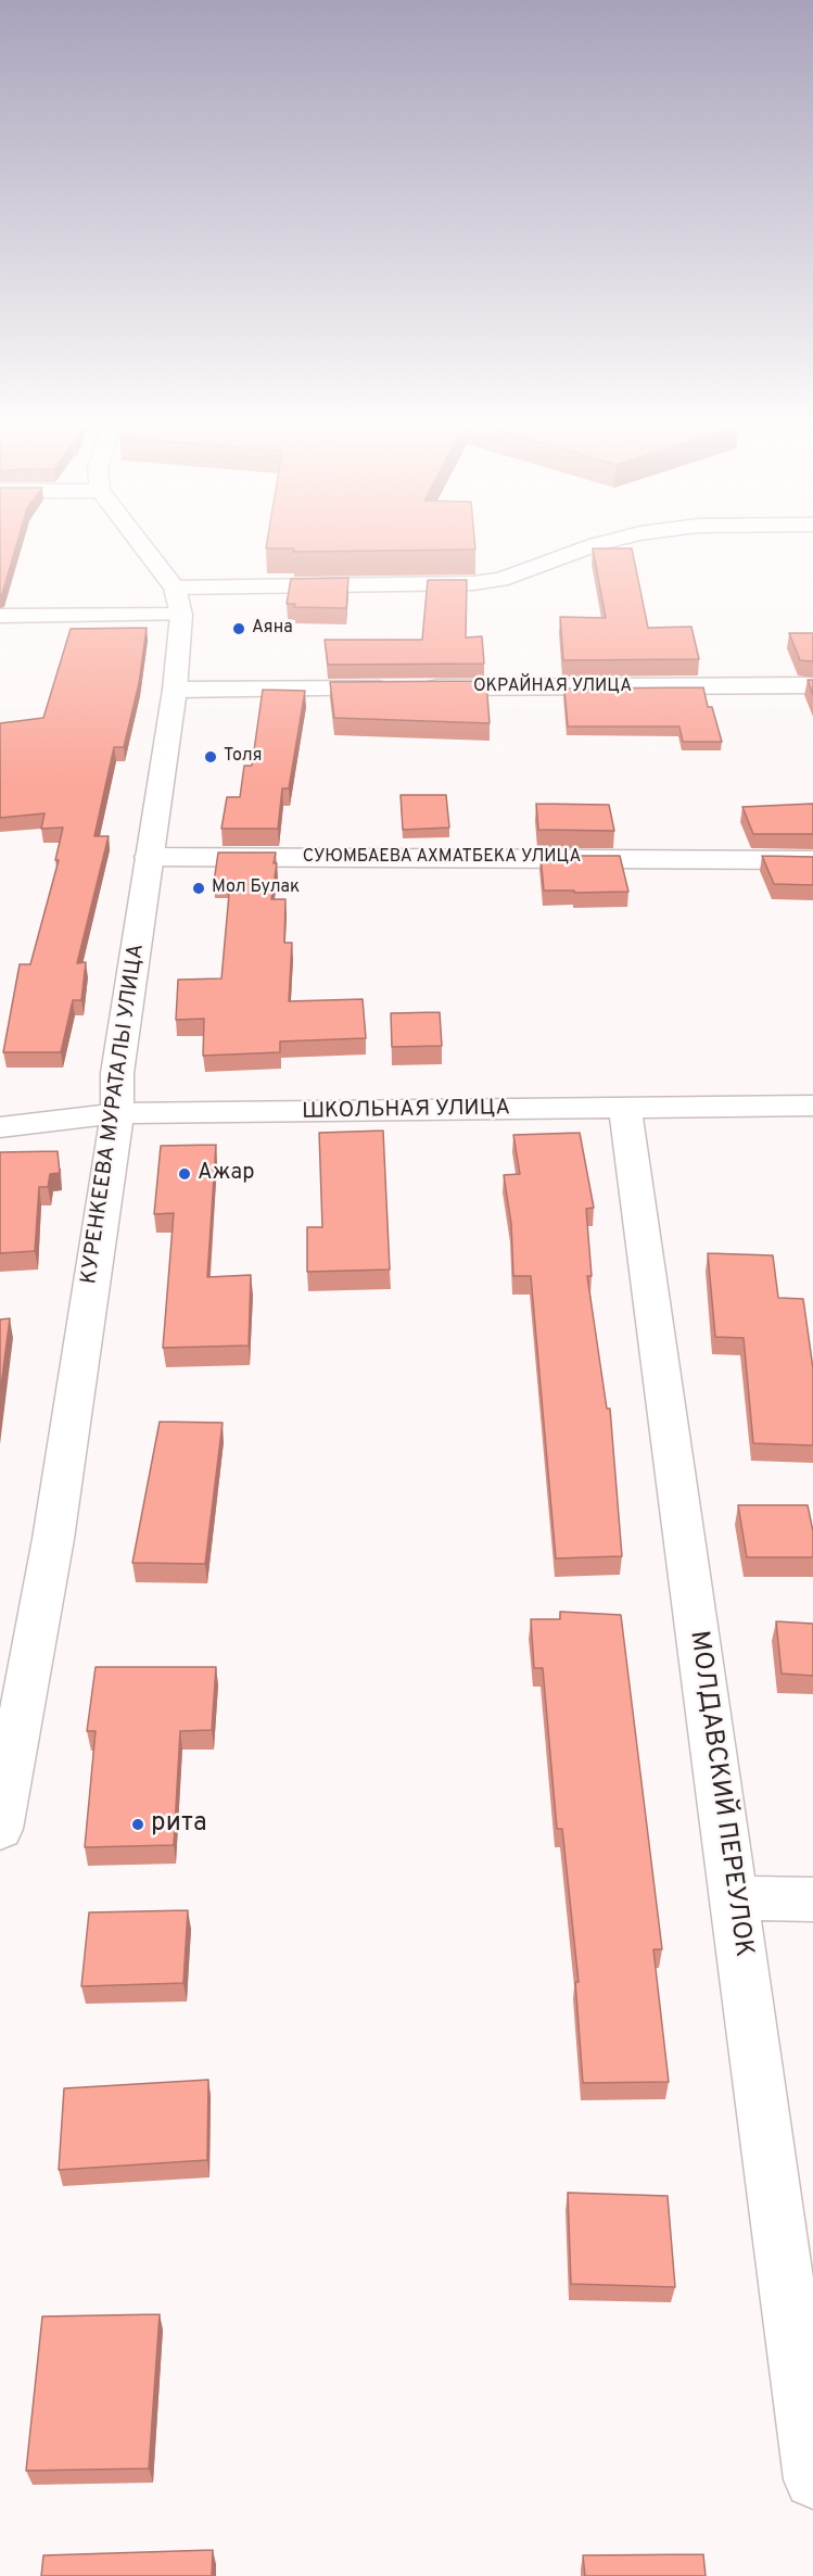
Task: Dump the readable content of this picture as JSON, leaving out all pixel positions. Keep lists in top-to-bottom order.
{
  "streets": {
    "street": [
      "ОКРАЙНАЯ УЛИЦА",
      "СУЮМБАЕВА АХМАТБЕКА УЛИЦА",
      "ШКОЛЬНАЯ УЛИЦА",
      "КУРЕНКЕЕВА МУРАТАЛЫ УЛИЦА",
      "МОЛДАВСКИЙ ПЕРЕУЛОК"
    ]
  },
  "crossings": [
    ["ОКРАЙНАЯ УЛИЦА", "КУРЕНКЕЕВА МУРАТАЛЫ УЛИЦА"],
    ["СУЮМБАЕВА АХМАТБЕКА УЛИЦА", "КУРЕНКЕЕВА МУРАТАЛЫ УЛИЦА"],
    ["ШКОЛЬНАЯ УЛИЦА", "КУРЕНКЕЕВА МУРАТАЛЫ УЛИЦА"],
    ["ШКОЛЬНАЯ УЛИЦА", "МОЛДАВСКИЙ ПЕРЕУЛОК"]
  ],
  "places": [
    "Аяна",
    "Толя",
    "Мол Булак",
    "Ажар",
    "рита"
  ]
}
